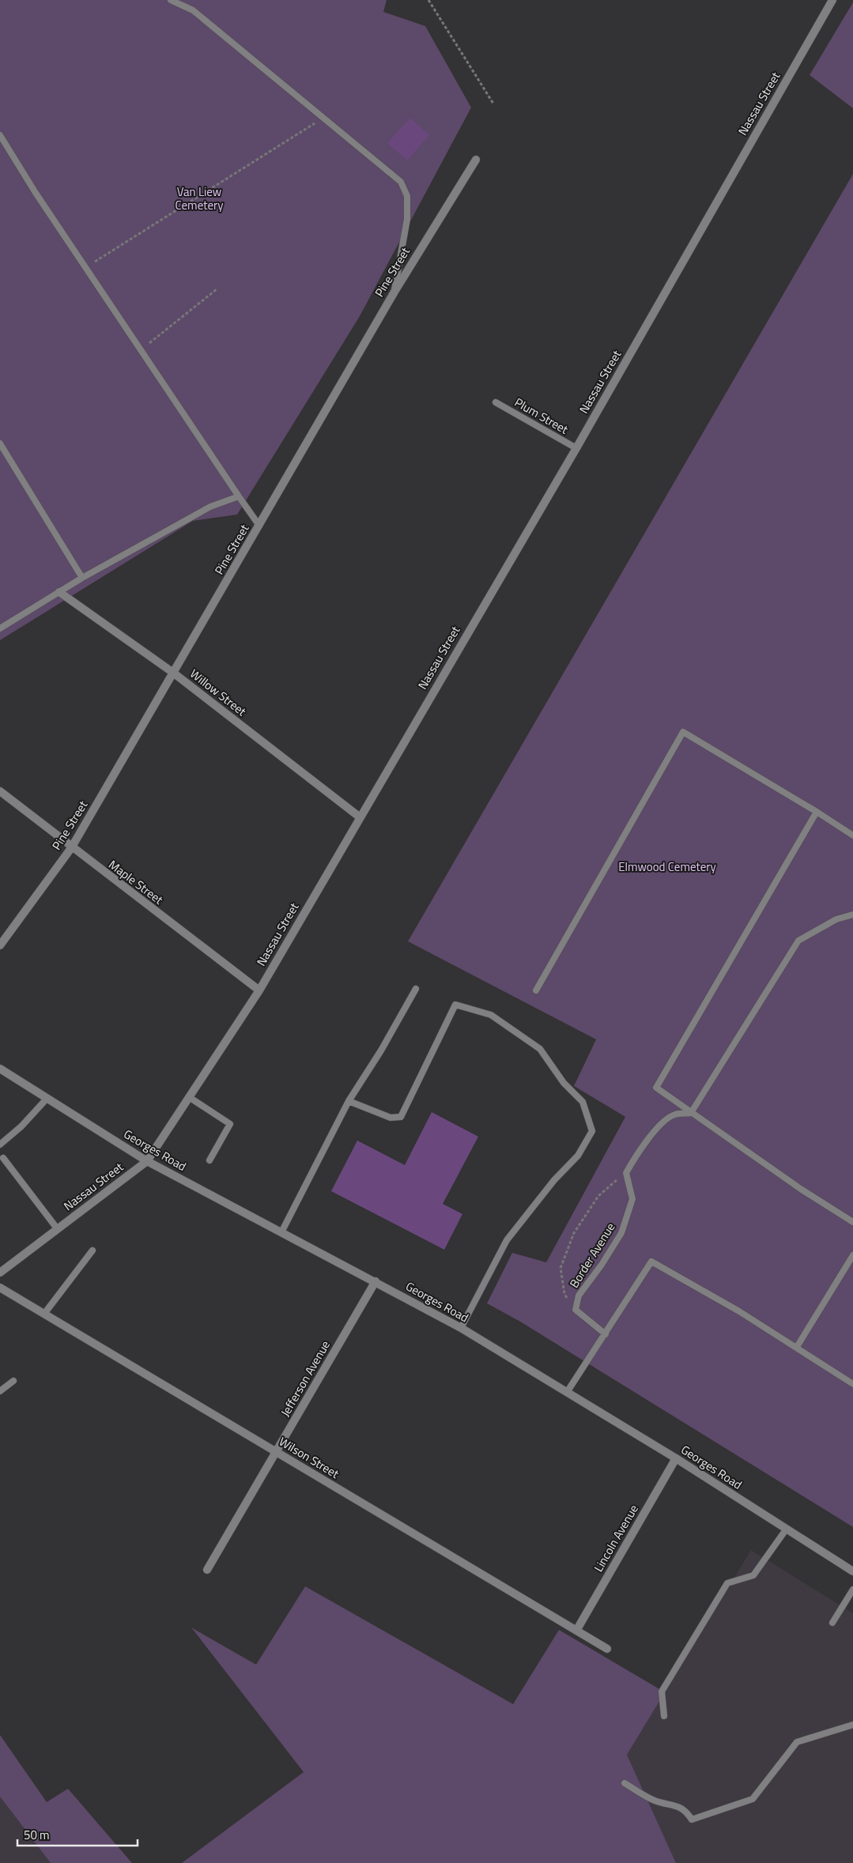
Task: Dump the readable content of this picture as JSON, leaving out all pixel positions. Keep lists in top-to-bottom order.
{
  "streets": {
    "street": [
      "Nassau Street",
      "Pine Street",
      "Willow Street",
      "Maple Street",
      "Georges Road",
      "Jefferson Avenue",
      "Wilson Street",
      "Lincoln Avenue"
    ],
    "lane": ["Plum Street", "Border Avenue"]
  },
  "crossings": [
    ["Nassau Street", "Plum Street"],
    ["Nassau Street", "Willow Street"],
    ["Nassau Street", "Maple Street"],
    ["Nassau Street", "Georges Road"],
    ["Pine Street", "Willow Street"],
    ["Pine Street", "Maple Street"],
    ["Georges Road", "Jefferson Avenue"],
    ["Georges Road", "Lincoln Avenue"],
    ["Jefferson Avenue", "Wilson Street"],
    ["Wilson Street", "Lincoln Avenue"]
  ],
  "parks": ["Van Liew Cemetery", "Elmwood Cemetery"],
  "scale_bar": "50 m"
}
